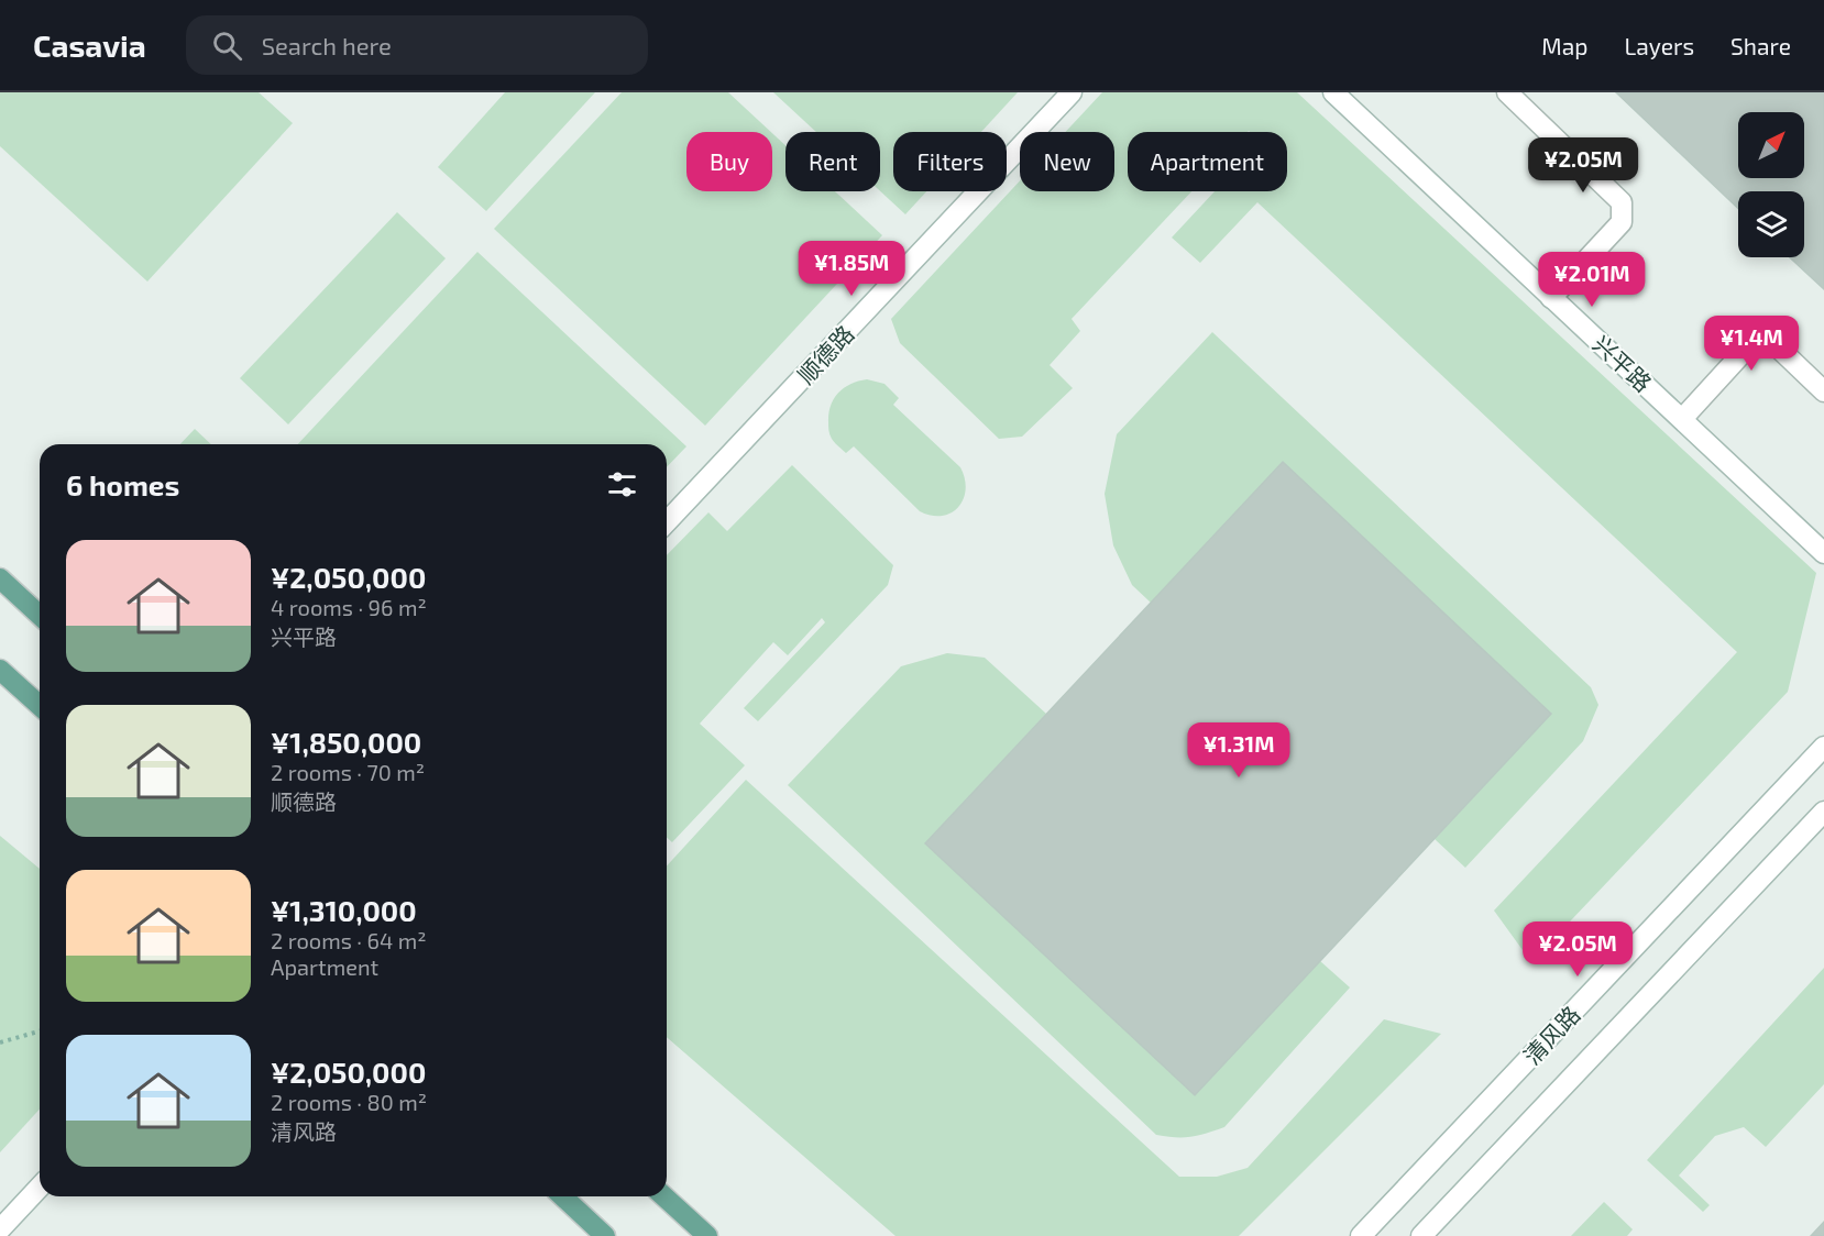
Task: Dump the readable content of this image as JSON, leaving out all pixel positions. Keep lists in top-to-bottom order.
{
  "streets": {
    "street": ["顺德路", "兴平路", "清风路"]
  },
  "north": "top right",
  "page": {
    "header": "Casavia",
    "search": "Search here",
    "nav": ["Map", "Layers", "Share"],
    "chip": [
      "Buy",
      "Rent",
      "Filters",
      "New",
      "Apartment"
    ],
    "price": [
      "¥2.05M",
      "¥1.85M",
      "¥2.01M",
      "¥1.4M",
      "¥1.31M",
      "¥2.05M"
    ],
    "heading": "6 homes",
    "list": [
      {
        "name": "¥2,050,000",
        "note": "4 rooms · 96 m² · 兴平路"
      },
      {
        "name": "¥1,850,000",
        "note": "2 rooms · 70 m² · 顺德路"
      },
      {
        "name": "¥1,310,000",
        "note": "2 rooms · 64 m² · Apartment"
      },
      {
        "name": "¥2,050,000",
        "note": "2 rooms · 80 m² · 清风路"
      }
    ]
  }
}
